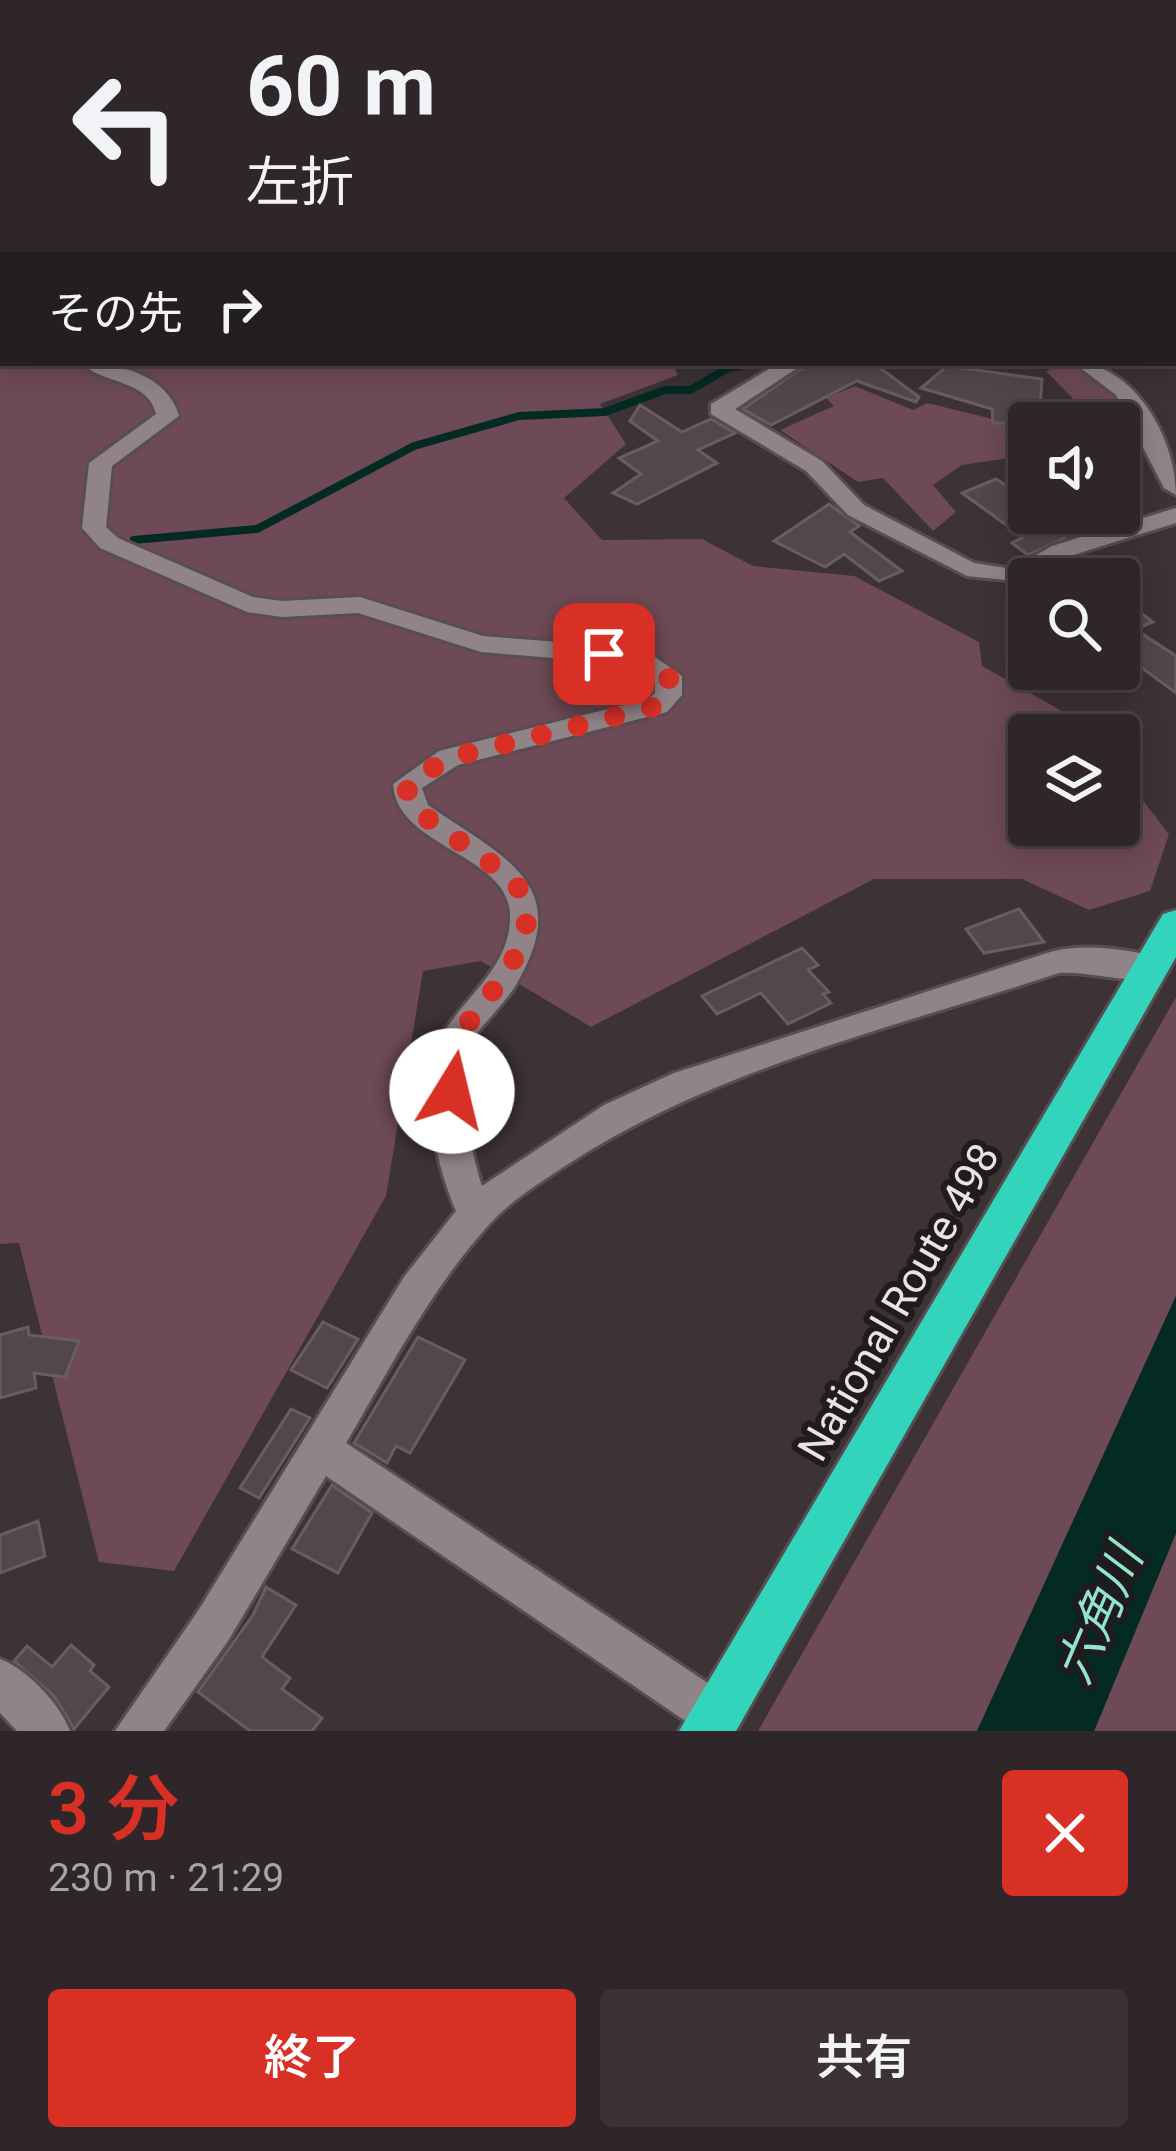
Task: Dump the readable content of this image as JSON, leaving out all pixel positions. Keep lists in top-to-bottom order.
{
  "streets": {
    "highway": ["National Route 498"]
  },
  "water": ["六角川"],
  "page": {
    "turn": ["60 m", "左折"],
    "then": "その先",
    "heading": ["3 分", "230 m · 21:29"],
    "buttons": ["終了", "共有"]
  }
}
